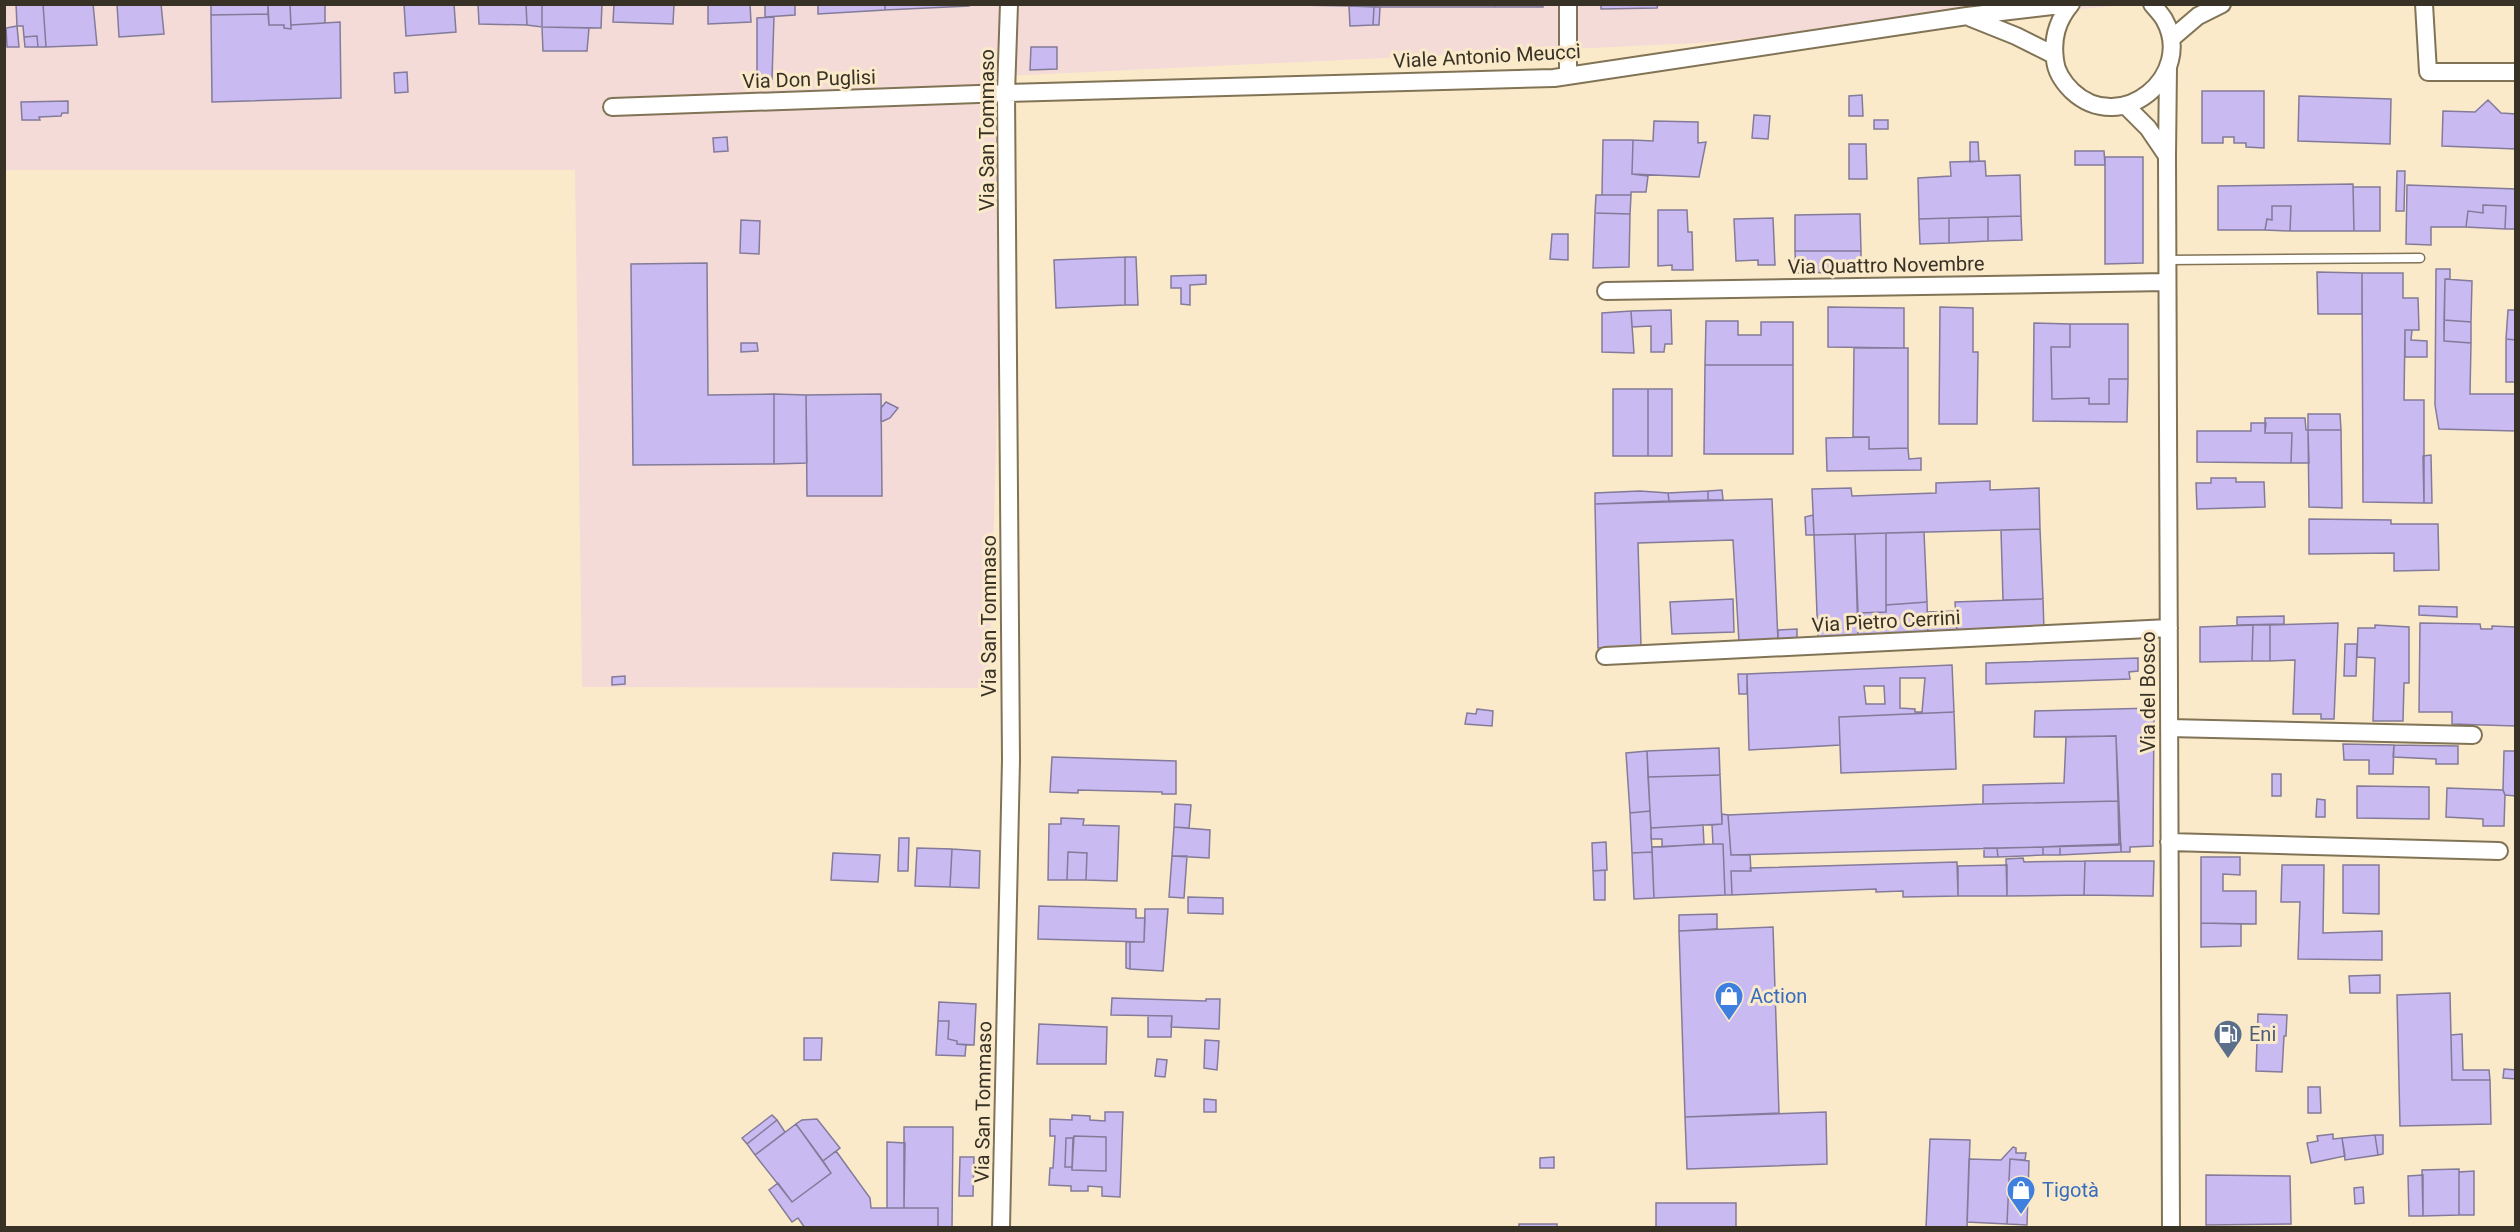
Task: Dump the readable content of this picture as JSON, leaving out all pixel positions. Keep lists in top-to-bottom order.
{
  "streets": {
    "street": [
      "Viale Antonio Meucci",
      "Via Don Puglisi",
      "Via San Tommaso",
      "Via Quattro Novembre",
      "Via Pietro Cerrini",
      "Via del Bosco"
    ]
  },
  "crossings": [
    ["Viale Antonio Meucci", "Via Don Puglisi"],
    ["Viale Antonio Meucci", "Via San Tommaso"],
    ["Via Don Puglisi", "Via San Tommaso"],
    ["Via Quattro Novembre", "Via del Bosco"],
    ["Via Pietro Cerrini", "Via del Bosco"]
  ],
  "places": {
    "shop": ["Action", "Tigotà"],
    "fuel station": ["Eni"]
  }
}
